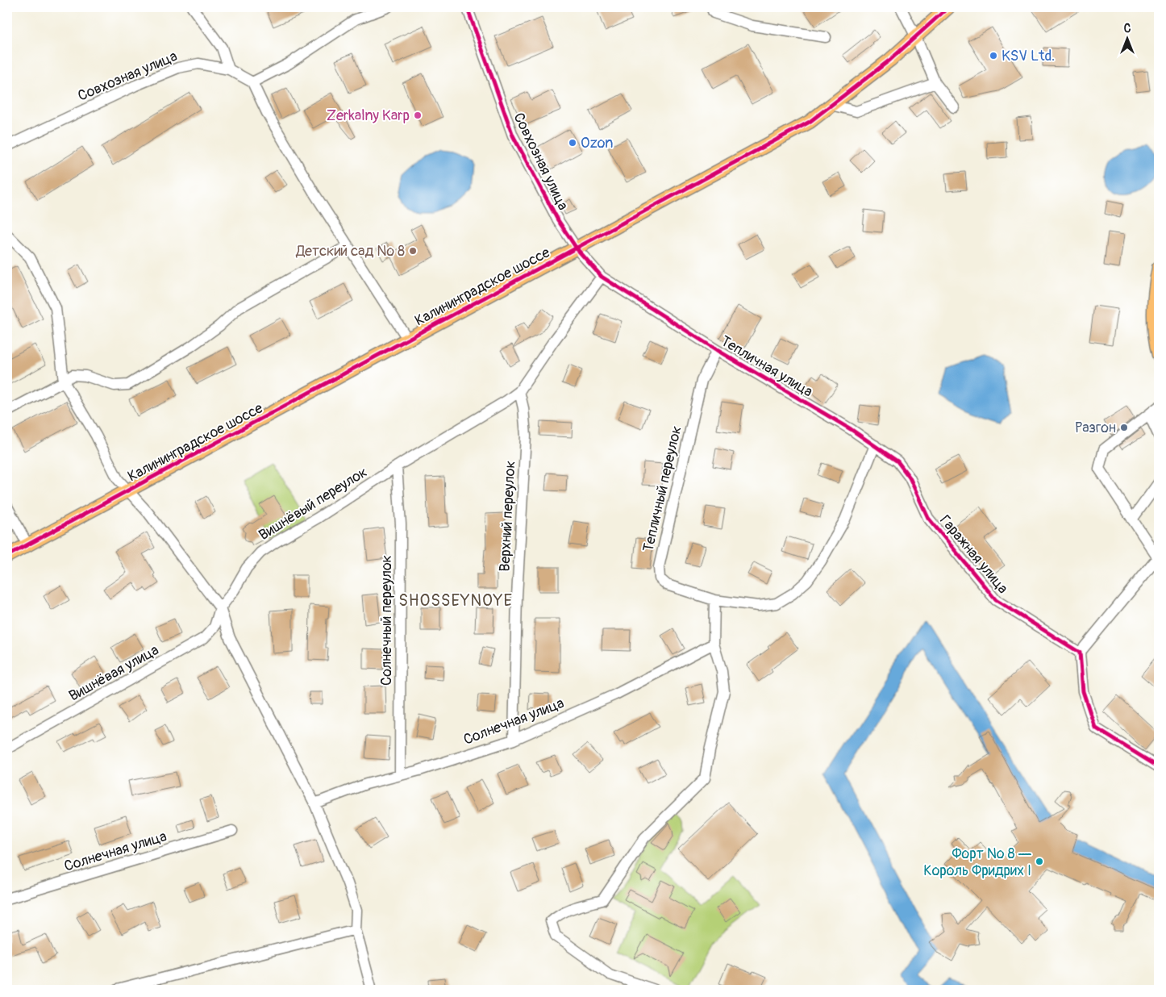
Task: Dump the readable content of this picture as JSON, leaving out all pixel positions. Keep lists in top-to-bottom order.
{
  "streets": {
    "main road": ["Калининградское шоссе"],
    "street": [
      "Совхозная улица",
      "Тепличная улица",
      "Тепличный переулок",
      "Вишнёвый переулок",
      "Верхний переулок",
      "Гаражная улица",
      "Солнечный переулок",
      "Вишнёвая улица",
      "Солнечная улица"
    ]
  },
  "crossings": [
    ["Совхозная улица", "Калининградское шоссе"],
    ["Совхозная улица", "Тепличная улица"],
    ["Калининградское шоссе", "Тепличная улица"],
    ["Тепличная улица", "Тепличный переулок"],
    ["Тепличная улица", "Гаражная улица"],
    ["Вишнёвый переулок", "Верхний переулок"],
    ["Вишнёвый переулок", "Солнечный переулок"],
    ["Вишнёвый переулок", "Вишнёвая улица"],
    ["Верхний переулок", "Солнечная улица"],
    ["Солнечный переулок", "Солнечная улица"]
  ],
  "districts": ["SHOSSEYNOYE"],
  "places": [
    "KSV Ltd.",
    "Zerkalny Karp",
    "Ozon",
    "Детский сад № 8",
    "Разгон",
    "Форт № 8 — Король Фридрих I"
  ],
  "north": "top"
}
